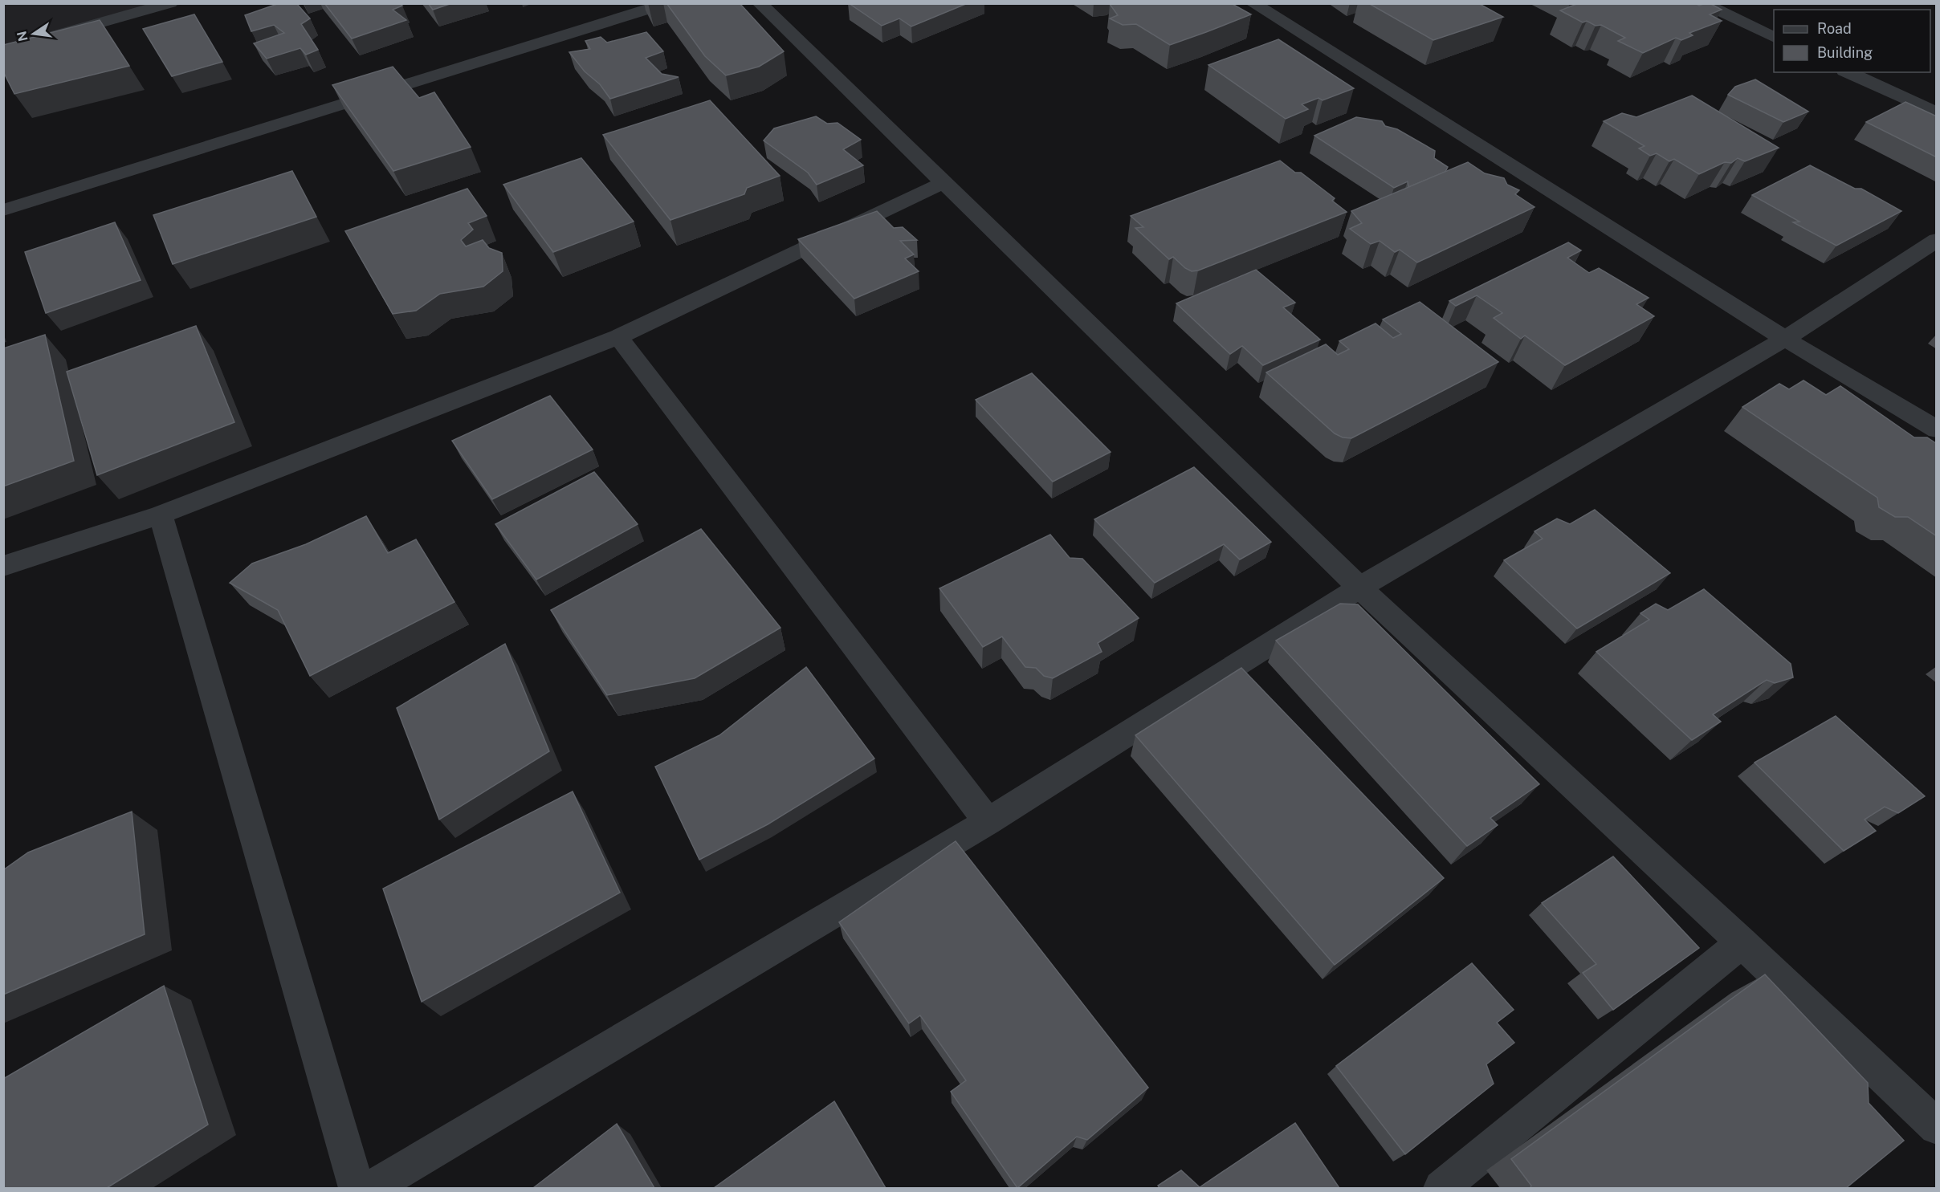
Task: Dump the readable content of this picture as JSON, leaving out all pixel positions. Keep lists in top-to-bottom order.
{
  "legend": ["Road", "Building"],
  "north": "left"
}
